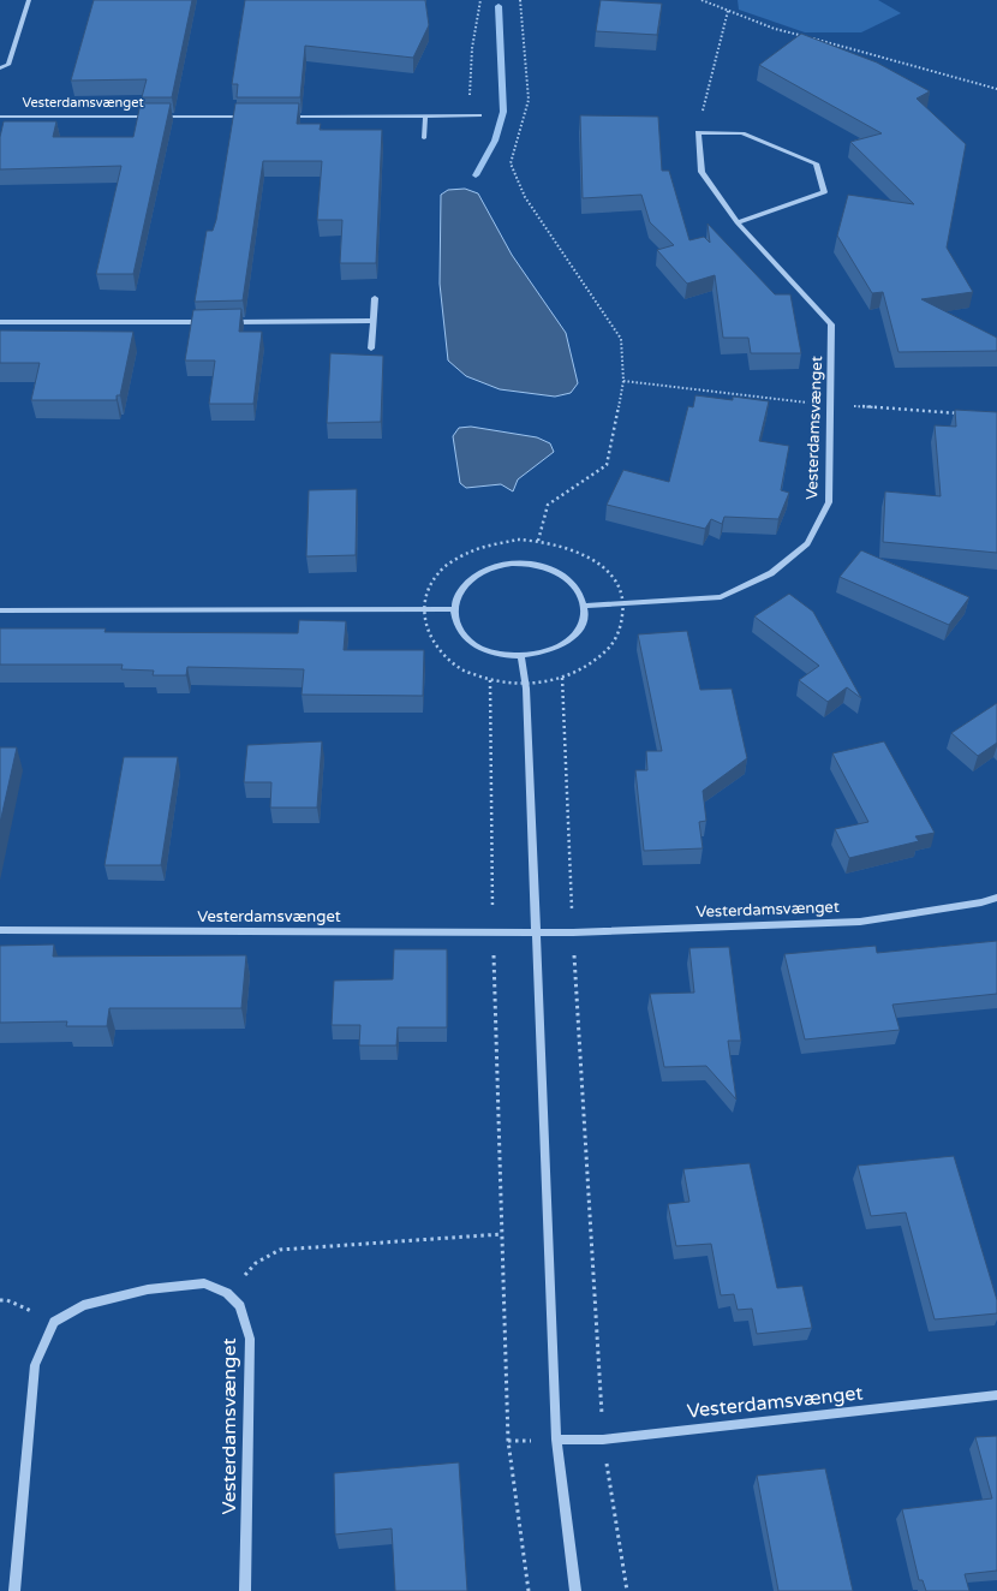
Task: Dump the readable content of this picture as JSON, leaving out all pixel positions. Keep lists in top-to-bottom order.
{
  "streets": {
    "street": ["Vesterdamsvænget"]
  }
}
